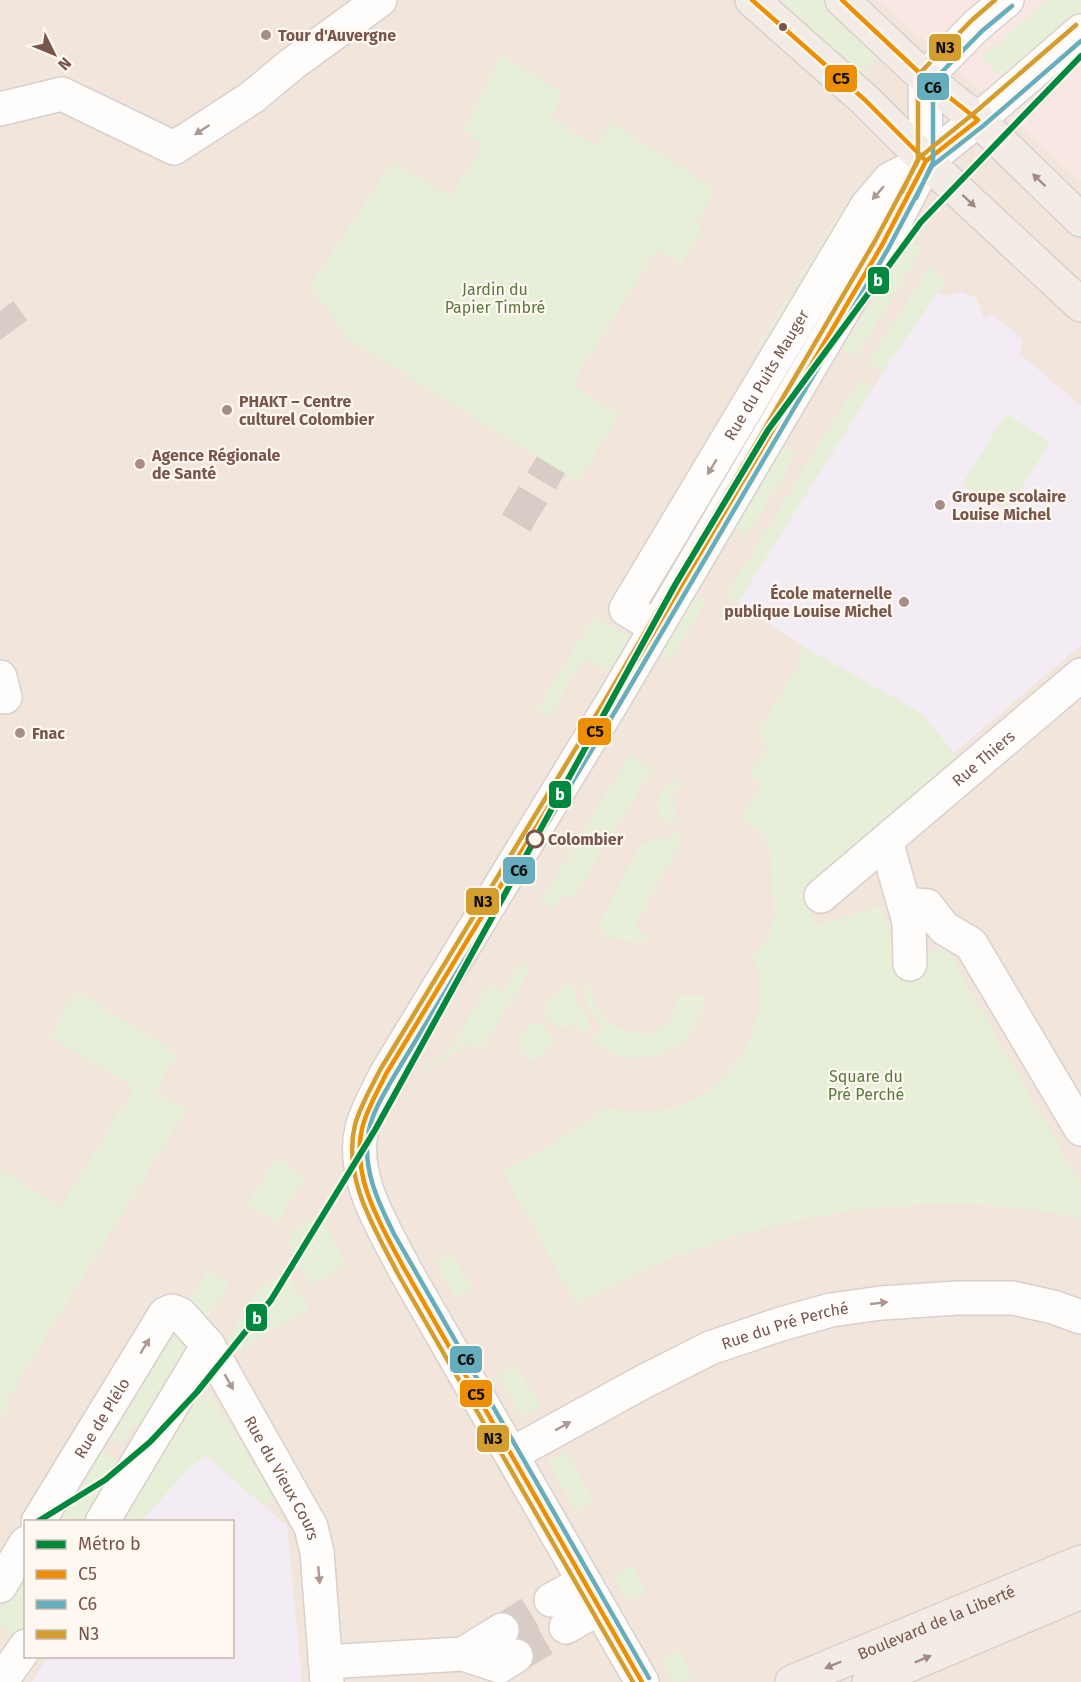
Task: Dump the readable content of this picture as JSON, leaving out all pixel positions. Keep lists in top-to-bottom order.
{
  "streets": {
    "main road": ["Boulevard de la Liberté"],
    "street": [
      "Rue du Puits Mauger",
      "Rue Thiers",
      "Rue du Pré Perché",
      "Rue de Plélo",
      "Rue du Vieux Cours"
    ]
  },
  "crossings": [
    ["Rue du Puits Mauger", "Rue du Pré Perché"],
    ["Rue de Plélo", "Rue du Vieux Cours"]
  ],
  "one_way": ["Rue du Pré Perché", "Rue du Vieux Cours"],
  "parks": ["Jardin du Papier Timbré", "Square du Pré Perché"],
  "places": [
    "Tour d'Auvergne",
    "PHAKT – Centre culturel Colombier",
    "Agence Régionale de Santé",
    "Groupe scolaire Louise Michel",
    "École maternelle publique Louise Michel",
    "Fnac",
    "Colombier"
  ],
  "lines": [
    "transit line C5",
    "transit line N3",
    "transit line C6",
    "metro line b"
  ],
  "legend": [
    "Métro b",
    "C5",
    "C6",
    "N3"
  ],
  "north": "bottom right"
}
